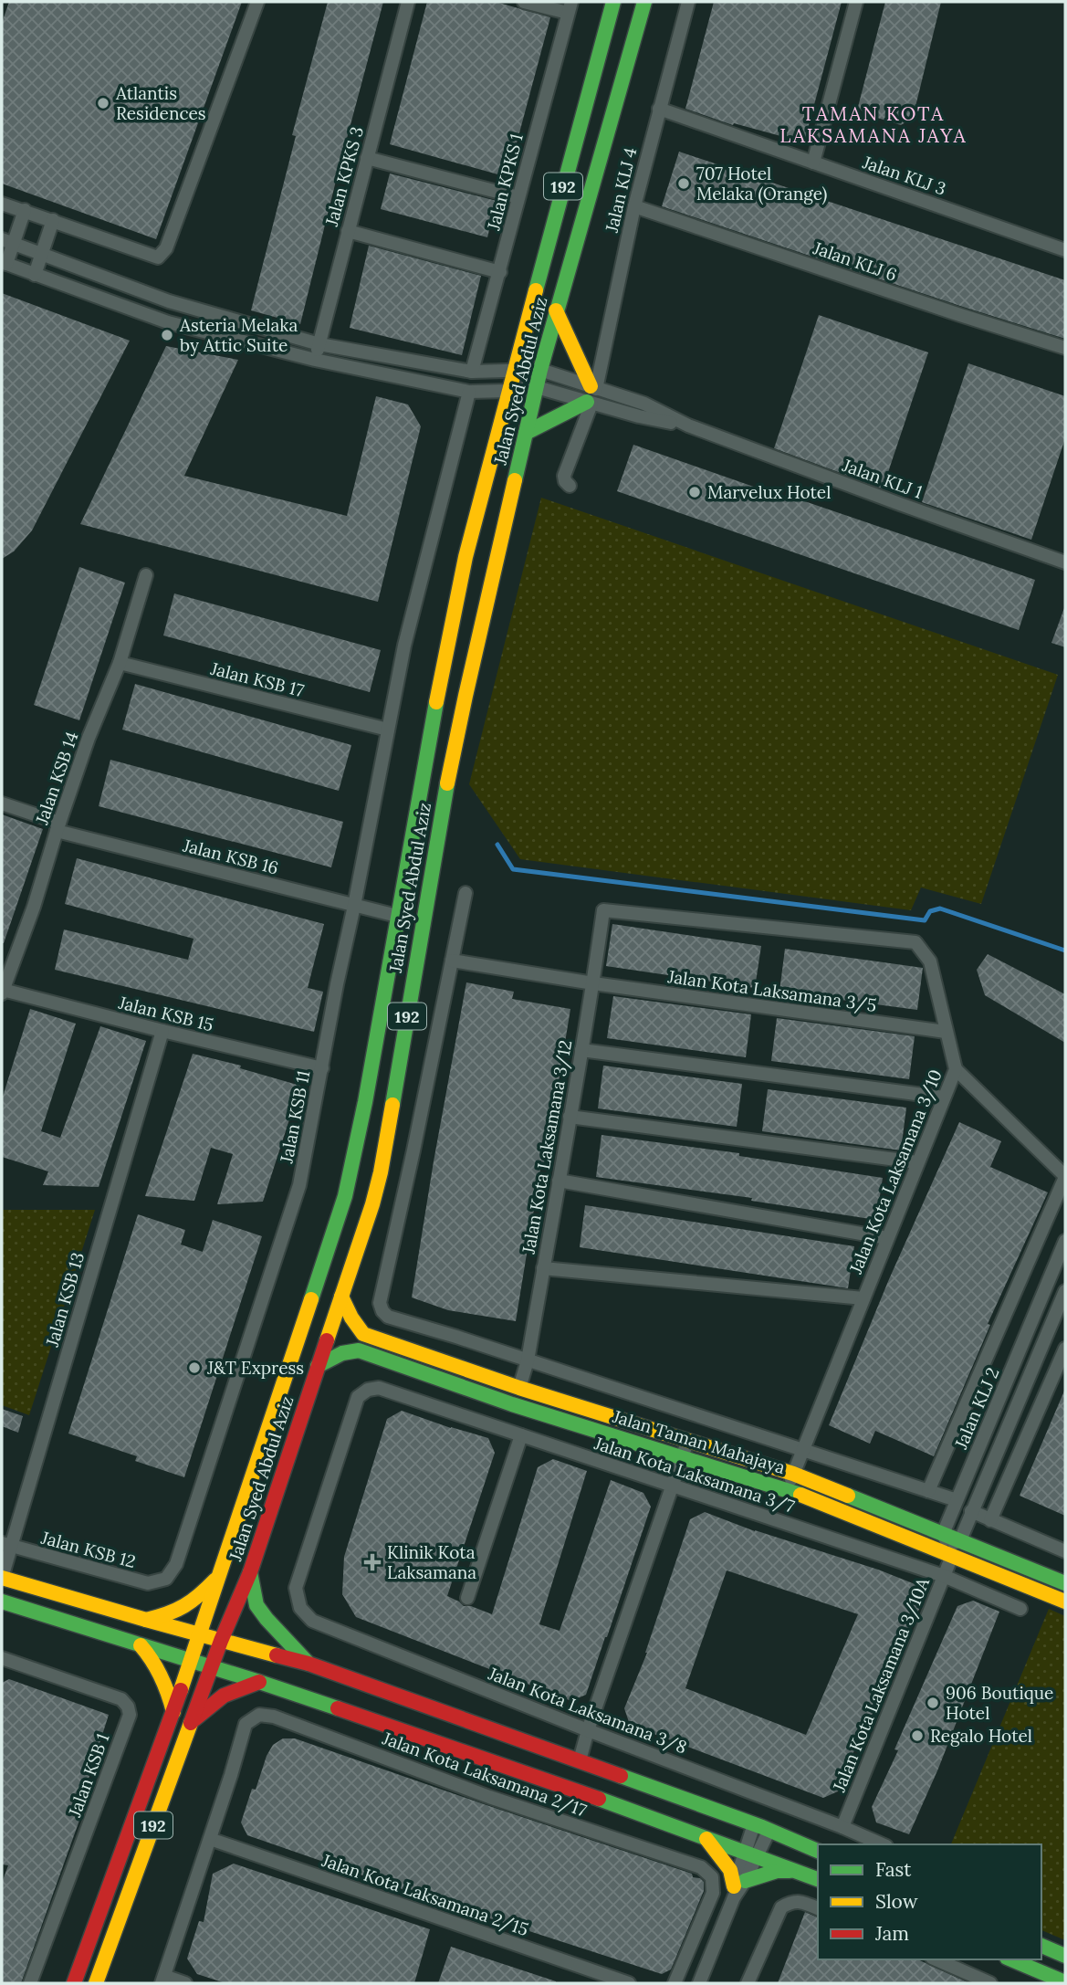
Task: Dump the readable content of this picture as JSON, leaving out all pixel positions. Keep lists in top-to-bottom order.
{
  "streets": {
    "main road": ["192", "Jalan Syed Abdul Aziz", "Jalan Taman Mahajaya"],
    "street": [
      "Jalan KLJ 3",
      "Jalan KPKS 3",
      "Jalan KPKS 1",
      "Jalan KLJ 4",
      "Jalan KLJ 6",
      "Jalan KLJ 1",
      "Jalan KSB 17",
      "Jalan KSB 14",
      "Jalan KSB 16",
      "Jalan Kota Laksamana 3/5",
      "Jalan KSB 15",
      "Jalan KSB 11",
      "Jalan Kota Laksamana 3/12",
      "Jalan Kota Laksamana 3/10",
      "Jalan KSB 13",
      "Jalan KLJ 2",
      "Jalan Kota Laksamana 3/7",
      "Jalan KSB 12",
      "Jalan Kota Laksamana 3/10A",
      "Jalan Kota Laksamana 3/8",
      "Jalan Kota Laksamana 2/17",
      "Jalan KSB 1",
      "Jalan Kota Laksamana 2/15"
    ]
  },
  "crossings": [
    ["Jalan KLJ 3", "Jalan KLJ 4"],
    ["Jalan KLJ 4", "Jalan KLJ 6"],
    ["Jalan KLJ 4", "Jalan KLJ 1"],
    ["Jalan Syed Abdul Aziz", "Jalan KLJ 1"],
    ["Jalan Syed Abdul Aziz", "Jalan KSB 16"],
    ["Jalan Syed Abdul Aziz", "Jalan Taman Mahajaya"],
    ["Jalan KSB 17", "Jalan KSB 14"],
    ["Jalan KSB 17", "Jalan KSB 11"],
    ["Jalan KSB 14", "Jalan KSB 16"],
    ["Jalan KSB 14", "Jalan KSB 15"],
    ["Jalan KSB 16", "Jalan KSB 11"],
    ["Jalan Kota Laksamana 3/5", "Jalan Kota Laksamana 3/12"],
    ["Jalan Kota Laksamana 3/5", "Jalan Kota Laksamana 3/10"],
    ["Jalan KSB 15", "Jalan KSB 11"],
    ["Jalan KSB 15", "Jalan KSB 13"],
    ["Jalan KSB 11", "Jalan KSB 12"],
    ["Jalan Kota Laksamana 3/12", "Jalan Kota Laksamana 3/10"],
    ["Jalan Kota Laksamana 3/12", "Jalan Taman Mahajaya"],
    ["Jalan Kota Laksamana 3/10", "Jalan Taman Mahajaya"],
    ["Jalan KSB 13", "Jalan KSB 12"],
    ["Jalan KLJ 2", "Jalan Taman Mahajaya"],
    ["Jalan KLJ 2", "Jalan Kota Laksamana 3/10A"],
    ["Jalan Taman Mahajaya", "Jalan Kota Laksamana 3/10A"],
    ["Jalan Kota Laksamana 3/7", "Jalan Kota Laksamana 3/10A"],
    ["Jalan Kota Laksamana 3/7", "Jalan Kota Laksamana 3/8"],
    ["Jalan Kota Laksamana 3/10A", "Jalan Kota Laksamana 3/8"],
    ["Jalan Kota Laksamana 2/17", "Jalan Kota Laksamana 2/15"]
  ],
  "districts": ["TAMAN KOTA LAKSAMANA JAYA"],
  "places": {
    "other": [
      "Atlantis Residences",
      "707 Hotel Melaka (Orange)",
      "Asteria Melaka by Attic Suite",
      "Marvelux Hotel",
      "J&T Express",
      "906 Boutique Hotel",
      "Regalo Hotel"
    ],
    "health": ["Klinik Kota Laksamana"]
  },
  "legend": ["Fast", "Slow", "Jam"]
}
